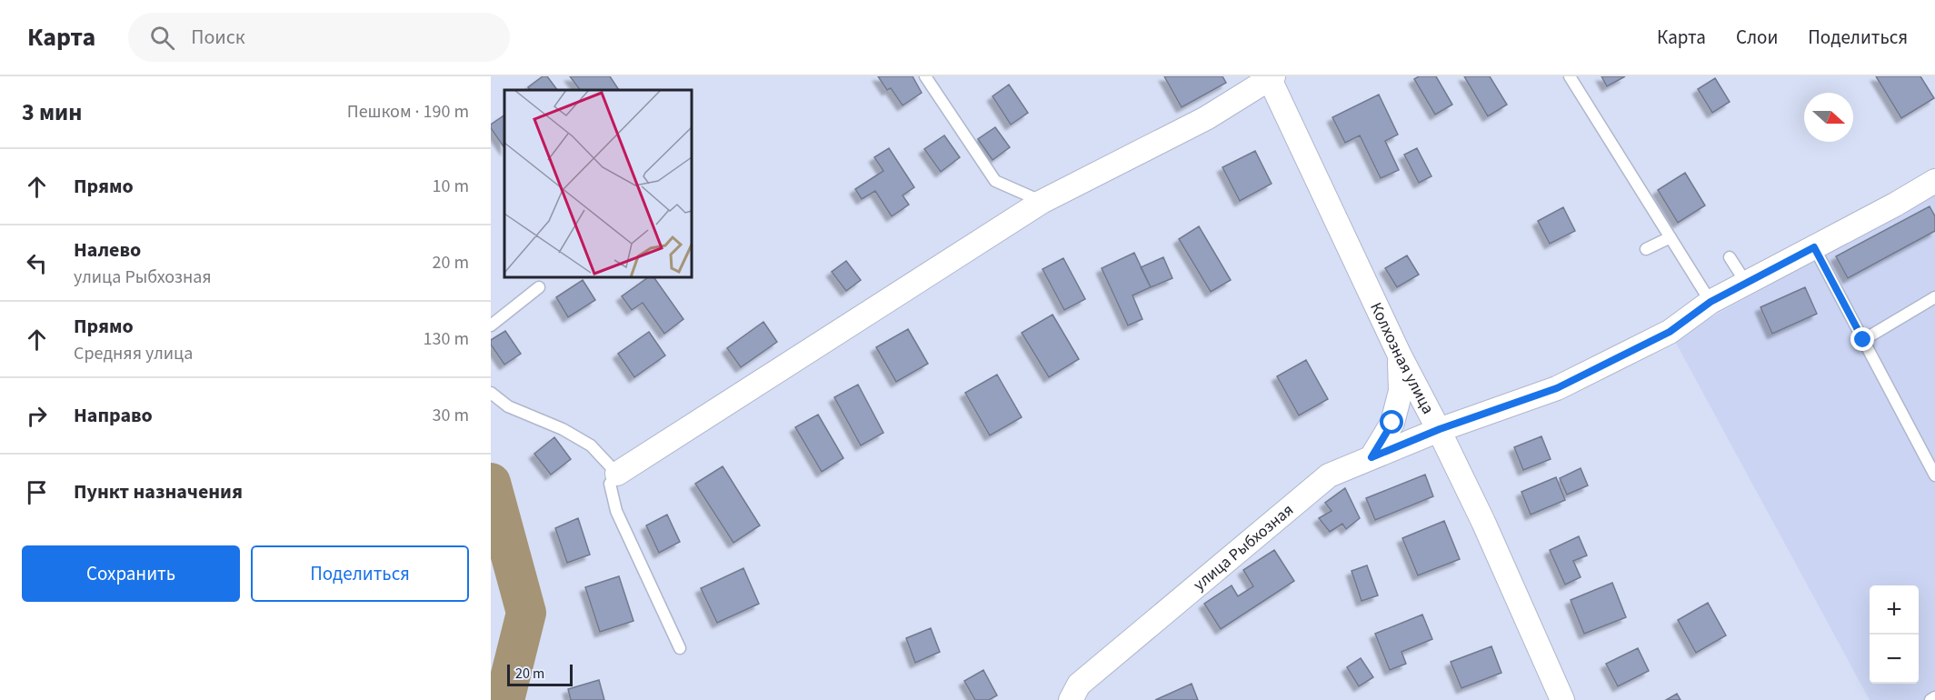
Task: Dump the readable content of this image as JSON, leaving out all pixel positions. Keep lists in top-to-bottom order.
{
  "streets": {
    "street": ["Колхозная улица", "улица Рыбхозная"]
  },
  "crossings": [
    ["Колхозная улица", "улица Рыбхозная"]
  ],
  "scale_bar": "20 m",
  "north": "right",
  "page": {
    "header": "Карта",
    "search": "Поиск",
    "nav": ["Карта", "Слои", "Поделиться"],
    "heading": ["3 мин", "Пешком · 190 m"],
    "list": [
      ["Прямо", "10 m"],
      ["Налево", "улица Рыбхозная", "20 m"],
      ["Прямо", "Средняя улица", "130 m"],
      ["Направо", "30 m"],
      "Пункт назначения"
    ],
    "buttons": ["Сохранить", "Поделиться"],
    "map_buttons": ["+", "−"],
    "scale": "20 m"
  }
}
